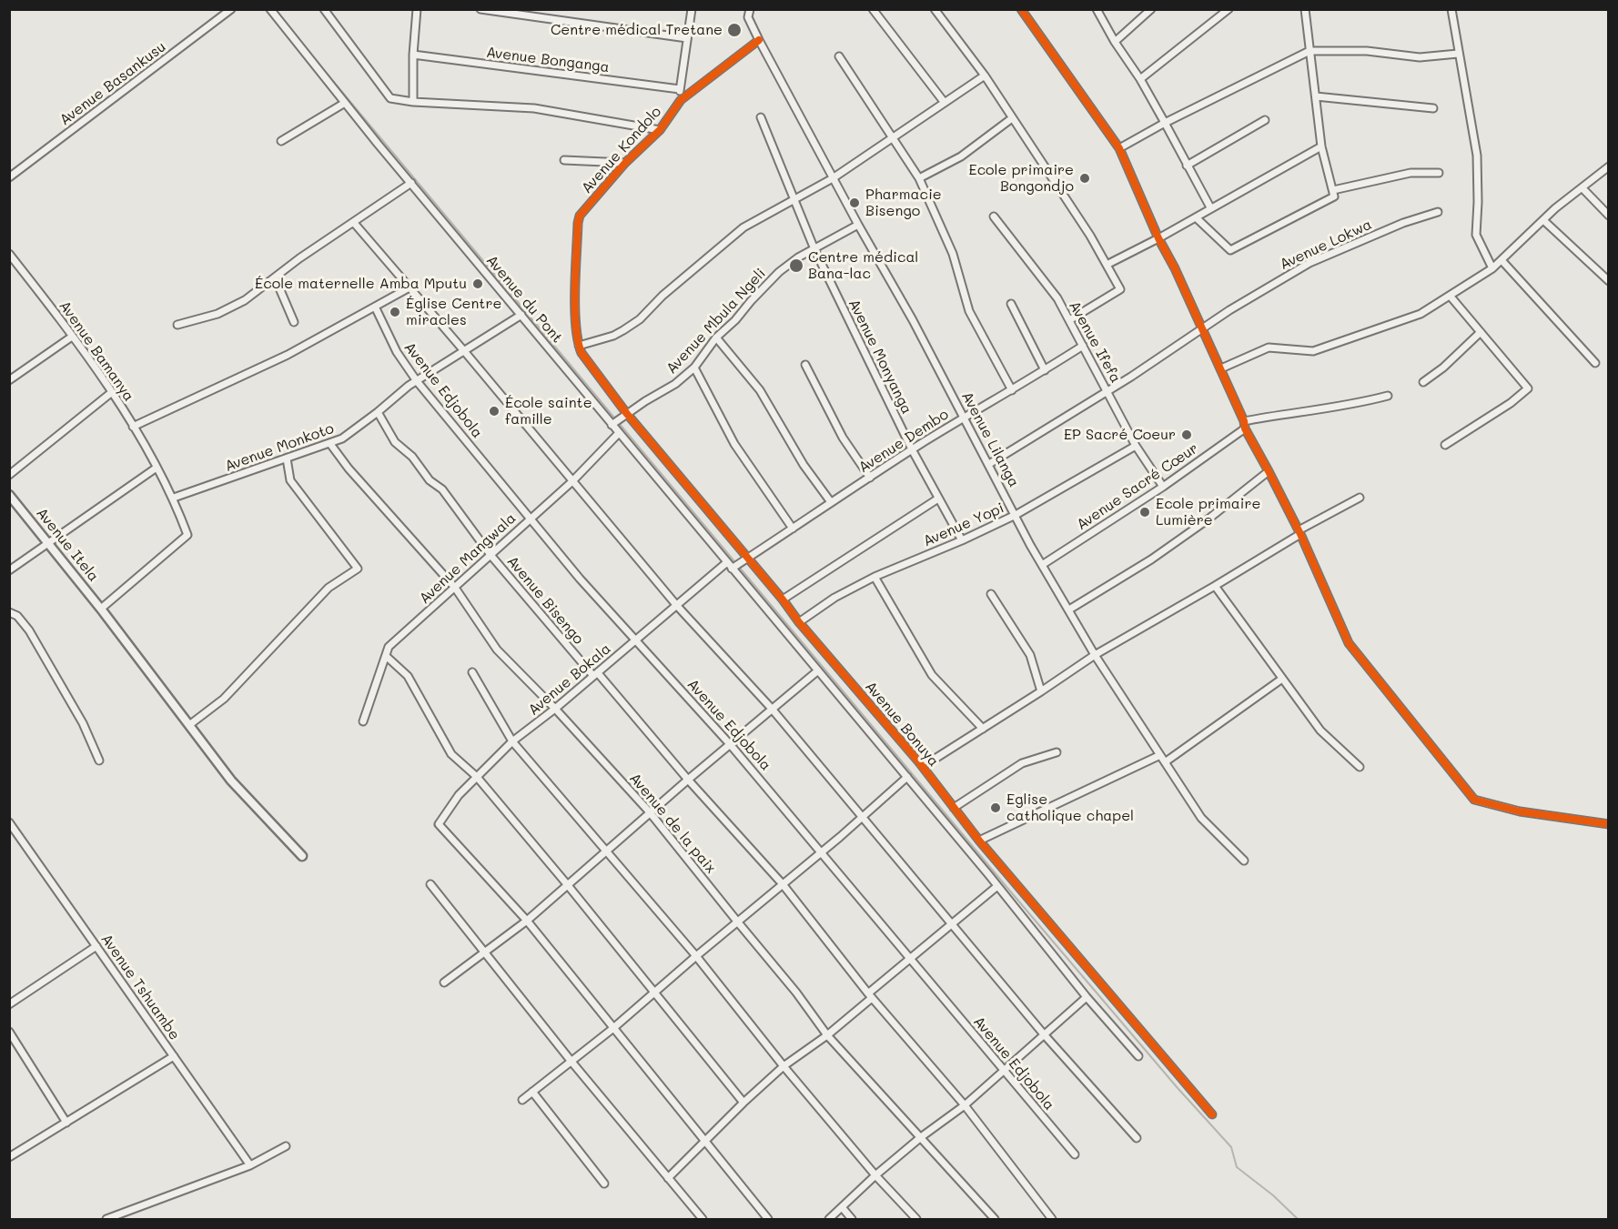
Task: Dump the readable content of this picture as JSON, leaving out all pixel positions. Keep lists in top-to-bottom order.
{
  "streets": {
    "street": [
      "Avenue Bonganga",
      "Avenue Basankusu",
      "Avenue Kondolo",
      "Avenue Lokwa",
      "Avenue du Pont",
      "Avenue Mbula Ngeli",
      "Avenue Ifefa",
      "Avenue Bamanya",
      "Avenue Monyanga",
      "Avenue Edjobola",
      "Avenue Lilanga",
      "Avenue Dembo",
      "Avenue Monkoto",
      "Avenue Sacré Cœur",
      "Avenue Yopi",
      "Avenue Itela",
      "Avenue Mangwala",
      "Avenue Bisengo",
      "Avenue Bokala",
      "Avenue Bonuya",
      "Avenue de la paix",
      "Avenue Tshuambe"
    ]
  },
  "crossings": [
    ["Avenue Kondolo", "Avenue Lilanga"],
    ["Avenue Kondolo", "Avenue Bonuya"],
    ["Avenue Lokwa", "Avenue Ifefa"],
    ["Avenue Lokwa", "Avenue Lilanga"],
    ["Avenue du Pont", "Avenue Mbula Ngeli"],
    ["Avenue du Pont", "Avenue Dembo"],
    ["Avenue du Pont", "Avenue Monkoto"],
    ["Avenue du Pont", "Avenue Mangwala"],
    ["Avenue du Pont", "Avenue Bokala"],
    ["Avenue du Pont", "Avenue Bonuya"],
    ["Avenue Mbula Ngeli", "Avenue Monyanga"],
    ["Avenue Mbula Ngeli", "Avenue Lilanga"],
    ["Avenue Mbula Ngeli", "Avenue Bonuya"],
    ["Avenue Ifefa", "Avenue Dembo"],
    ["Avenue Ifefa", "Avenue Sacré Cœur"],
    ["Avenue Ifefa", "Avenue Yopi"],
    ["Avenue Bamanya", "Avenue Monkoto"],
    ["Avenue Bamanya", "Avenue Itela"],
    ["Avenue Monyanga", "Avenue Dembo"],
    ["Avenue Monyanga", "Avenue Yopi"],
    ["Avenue Edjobola", "Avenue Monkoto"],
    ["Avenue Edjobola", "Avenue Mangwala"],
    ["Avenue Edjobola", "Avenue Bokala"],
    ["Avenue Lilanga", "Avenue Dembo"],
    ["Avenue Lilanga", "Avenue Sacré Cœur"],
    ["Avenue Lilanga", "Avenue Yopi"],
    ["Avenue Dembo", "Avenue Bonuya"],
    ["Avenue Monkoto", "Avenue Bisengo"],
    ["Avenue Monkoto", "Avenue de la paix"],
    ["Avenue Yopi", "Avenue Bonuya"],
    ["Avenue Mangwala", "Avenue Bisengo"],
    ["Avenue Mangwala", "Avenue de la paix"],
    ["Avenue Bisengo", "Avenue Bokala"],
    ["Avenue Bokala", "Avenue de la paix"]
  ],
  "places": [
    "Centre médical Tretane",
    "Ecole primaire Bongondjo",
    "Pharmacie Bisengo",
    "Centre médical Bana-lac",
    "École maternelle Amba Mputu",
    "Église Centre miracles",
    "École sainte famille",
    "EP Sacré Coeur",
    "Ecole primaire Lumière",
    "Eglise catholique chapel"
  ]
}
